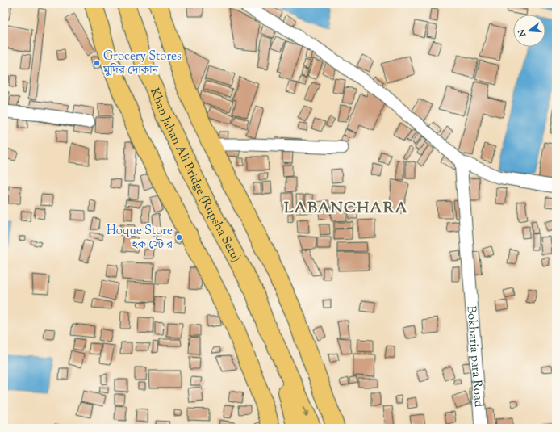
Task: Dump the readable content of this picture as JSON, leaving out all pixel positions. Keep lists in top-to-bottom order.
{
  "streets": {
    "highway": ["Khan Jahan Ali Bridge (Rupsha Setu)"],
    "street": ["Bokharia para Road"]
  },
  "districts": ["LABANCHARA"],
  "places": ["Grocery Stores মুদির দোকান", "Hoque Store হক স্টোর"],
  "north": "left"
}
